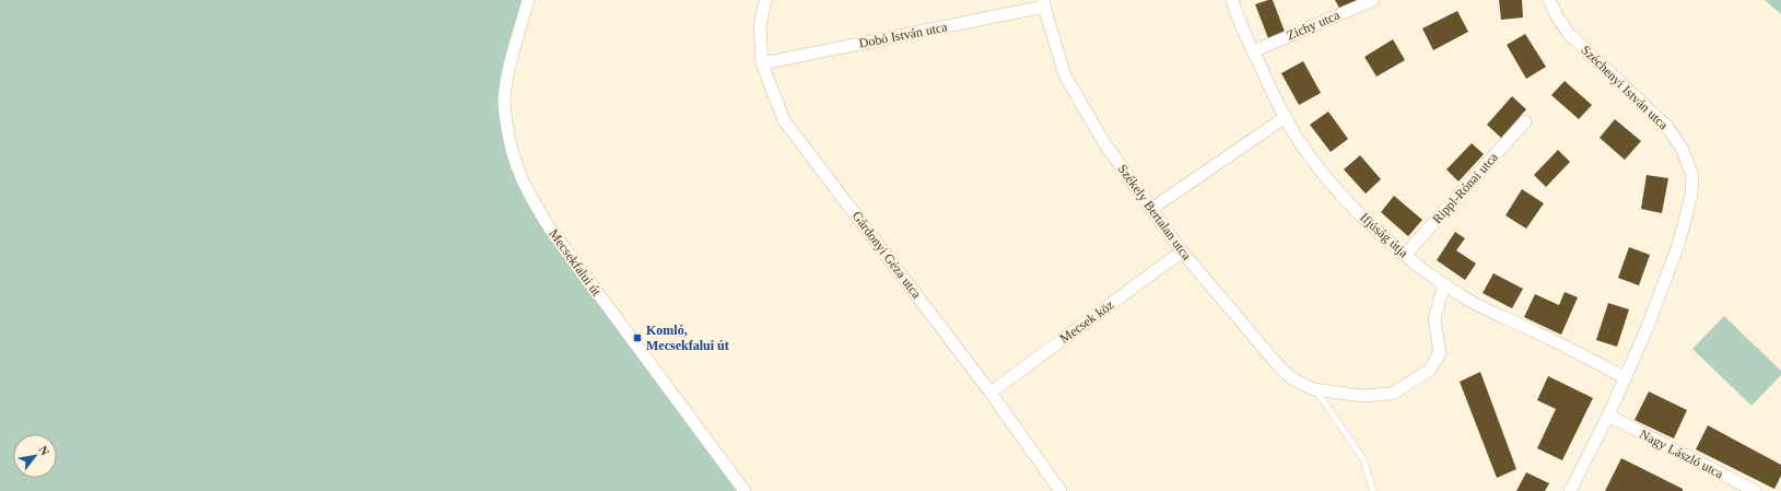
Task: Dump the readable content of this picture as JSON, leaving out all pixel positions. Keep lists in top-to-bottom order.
{
  "streets": {
    "street": [
      "Zichy utca",
      "Dobó István utca",
      "Széchenyi István utca",
      "Rippl-Rónai utca",
      "Székely Bertalan utca",
      "Ifjúság útja",
      "Gárdonyi Géza utca",
      "Mecsekfalui út",
      "Mecsek köz",
      "Nagy László utca"
    ]
  },
  "crossings": [
    ["Zichy utca", "Ifjúság útja"],
    ["Dobó István utca", "Székely Bertalan utca"],
    ["Dobó István utca", "Gárdonyi Géza utca"],
    ["Széchenyi István utca", "Ifjúság útja"],
    ["Széchenyi István utca", "Nagy László utca"],
    ["Rippl-Rónai utca", "Ifjúság útja"],
    ["Székely Bertalan utca", "Ifjúság útja"],
    ["Székely Bertalan utca", "Mecsek köz"],
    ["Gárdonyi Géza utca", "Mecsek köz"]
  ],
  "places": {
    "transit": ["Komló, Mecsekfalui út"]
  },
  "north": "top right"
}
